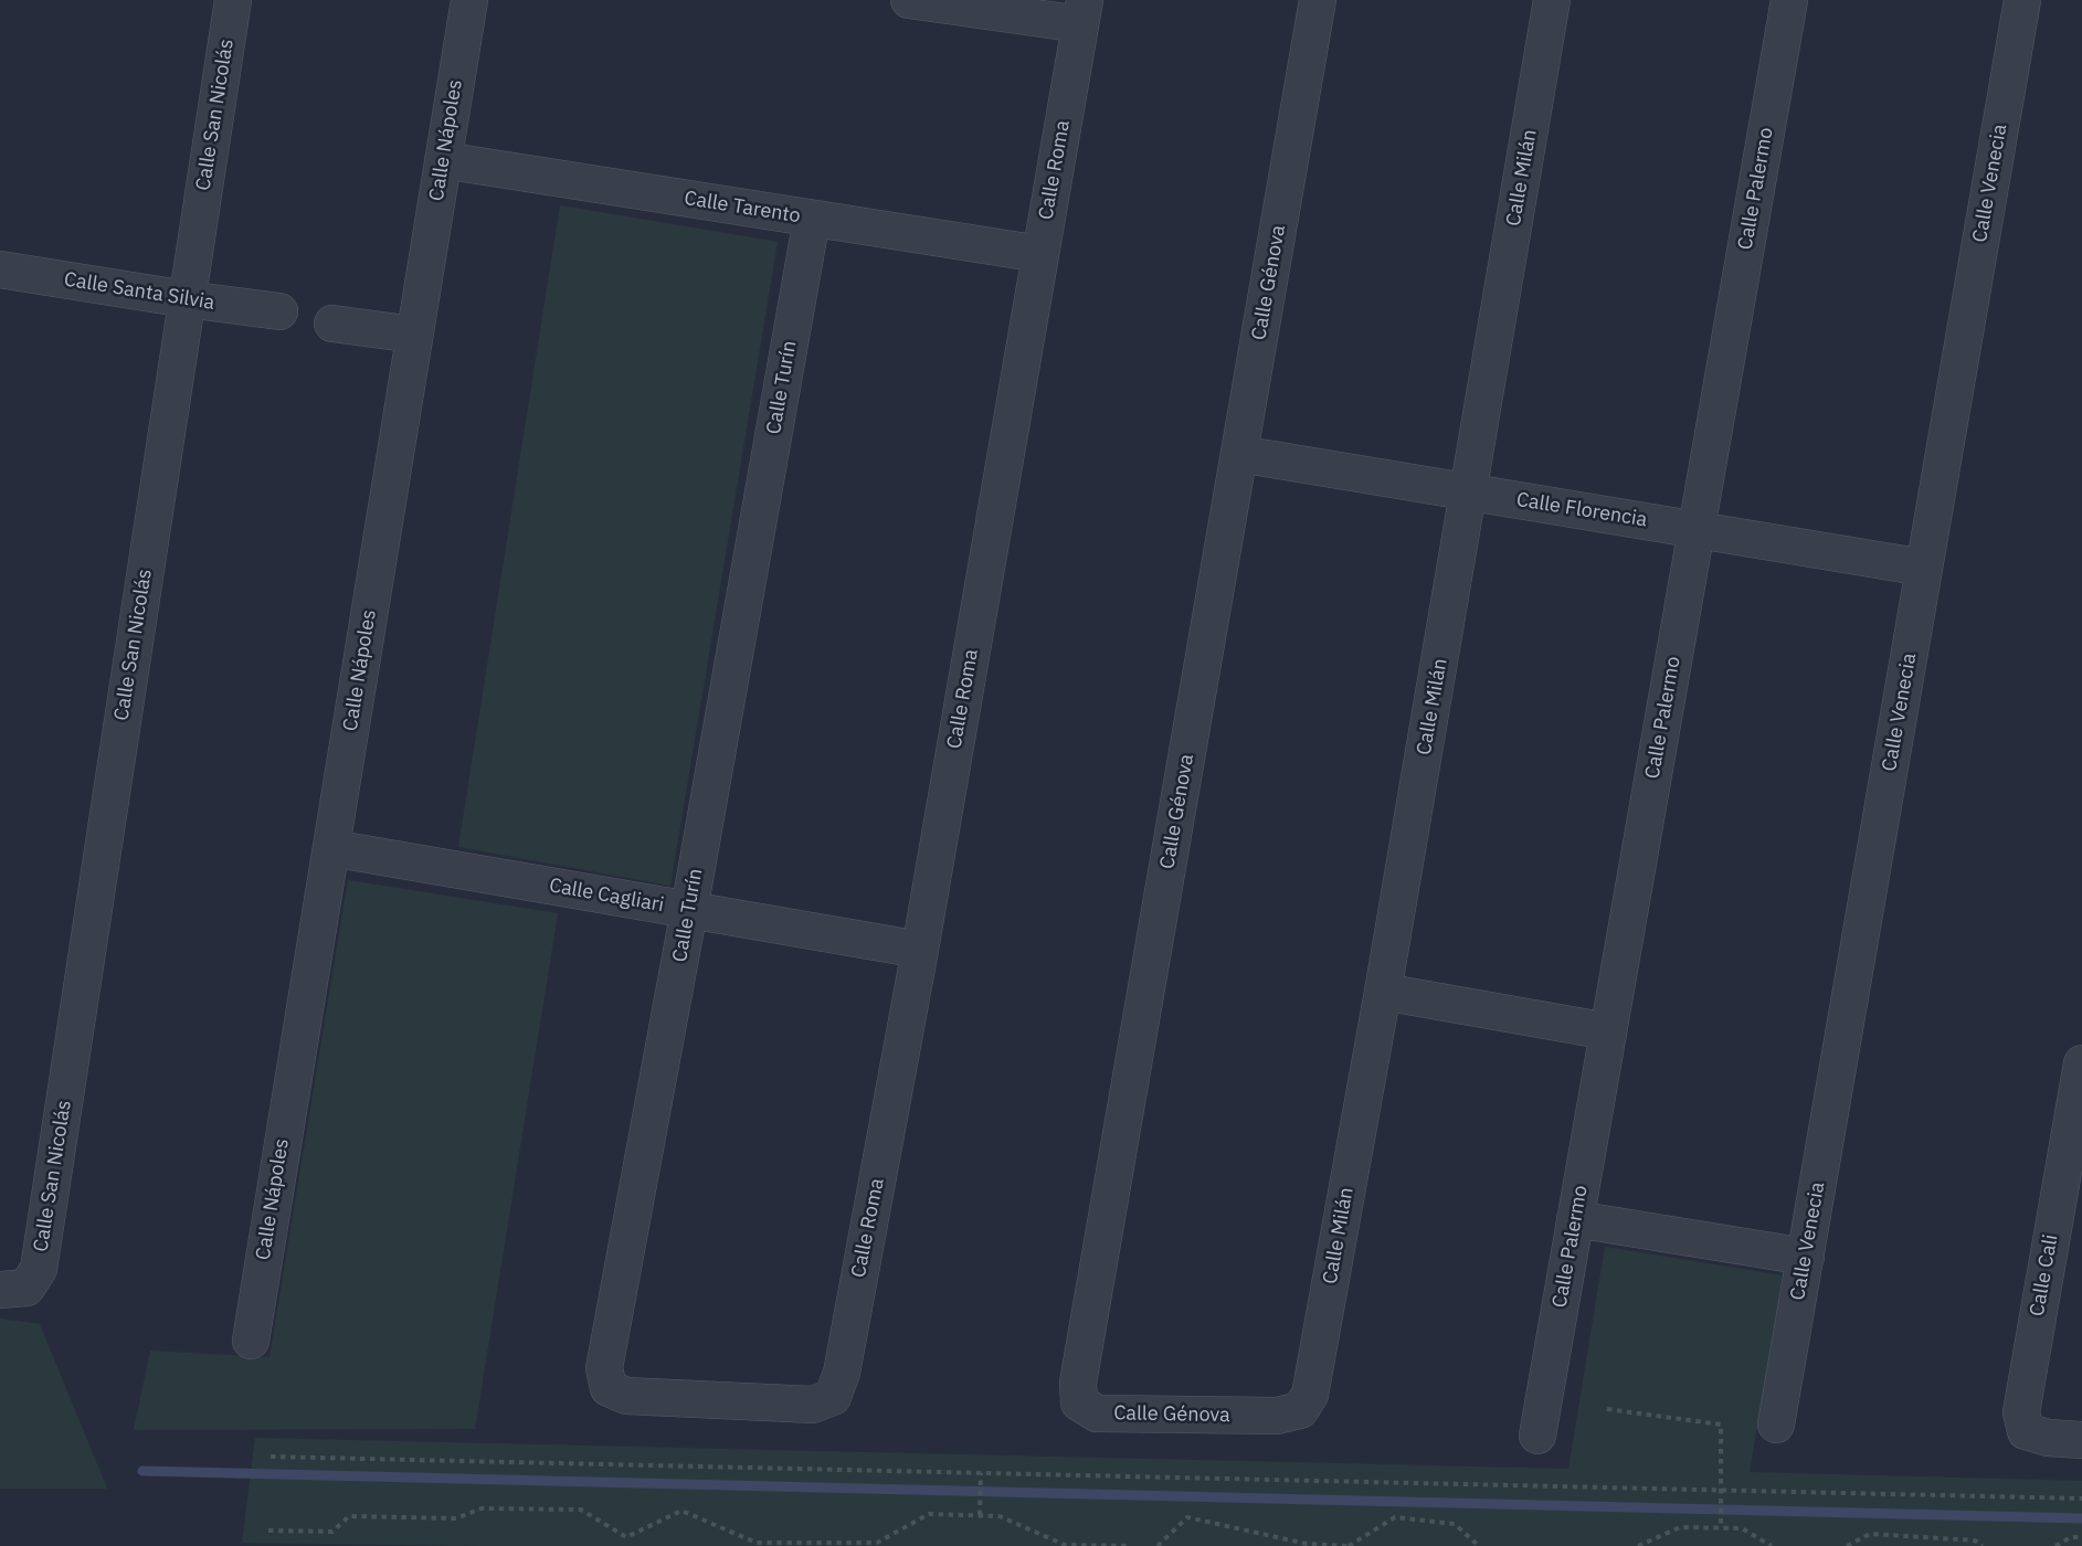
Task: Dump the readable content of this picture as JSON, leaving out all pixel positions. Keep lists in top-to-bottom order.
{
  "streets": {
    "street": [
      "Calle San Nicolás",
      "Calle Nápoles",
      "Calle Roma",
      "Calle Milán",
      "Calle Venecia",
      "Calle Palermo",
      "Calle Tarento",
      "Calle Génova",
      "Calle Santa Silvia",
      "Calle Turín",
      "Calle Florencia",
      "Calle Cagliari",
      "Calle Cali"
    ]
  },
  "crossings": [
    ["Calle San Nicolás", "Calle Santa Silvia"],
    ["Calle Nápoles", "Calle Tarento"],
    ["Calle Nápoles", "Calle Cagliari"],
    ["Calle Roma", "Calle Tarento"],
    ["Calle Roma", "Calle Turín"],
    ["Calle Roma", "Calle Cagliari"],
    ["Calle Milán", "Calle Génova"],
    ["Calle Milán", "Calle Florencia"],
    ["Calle Venecia", "Calle Florencia"],
    ["Calle Palermo", "Calle Florencia"],
    ["Calle Tarento", "Calle Turín"],
    ["Calle Génova", "Calle Florencia"],
    ["Calle Turín", "Calle Cagliari"]
  ]
}
